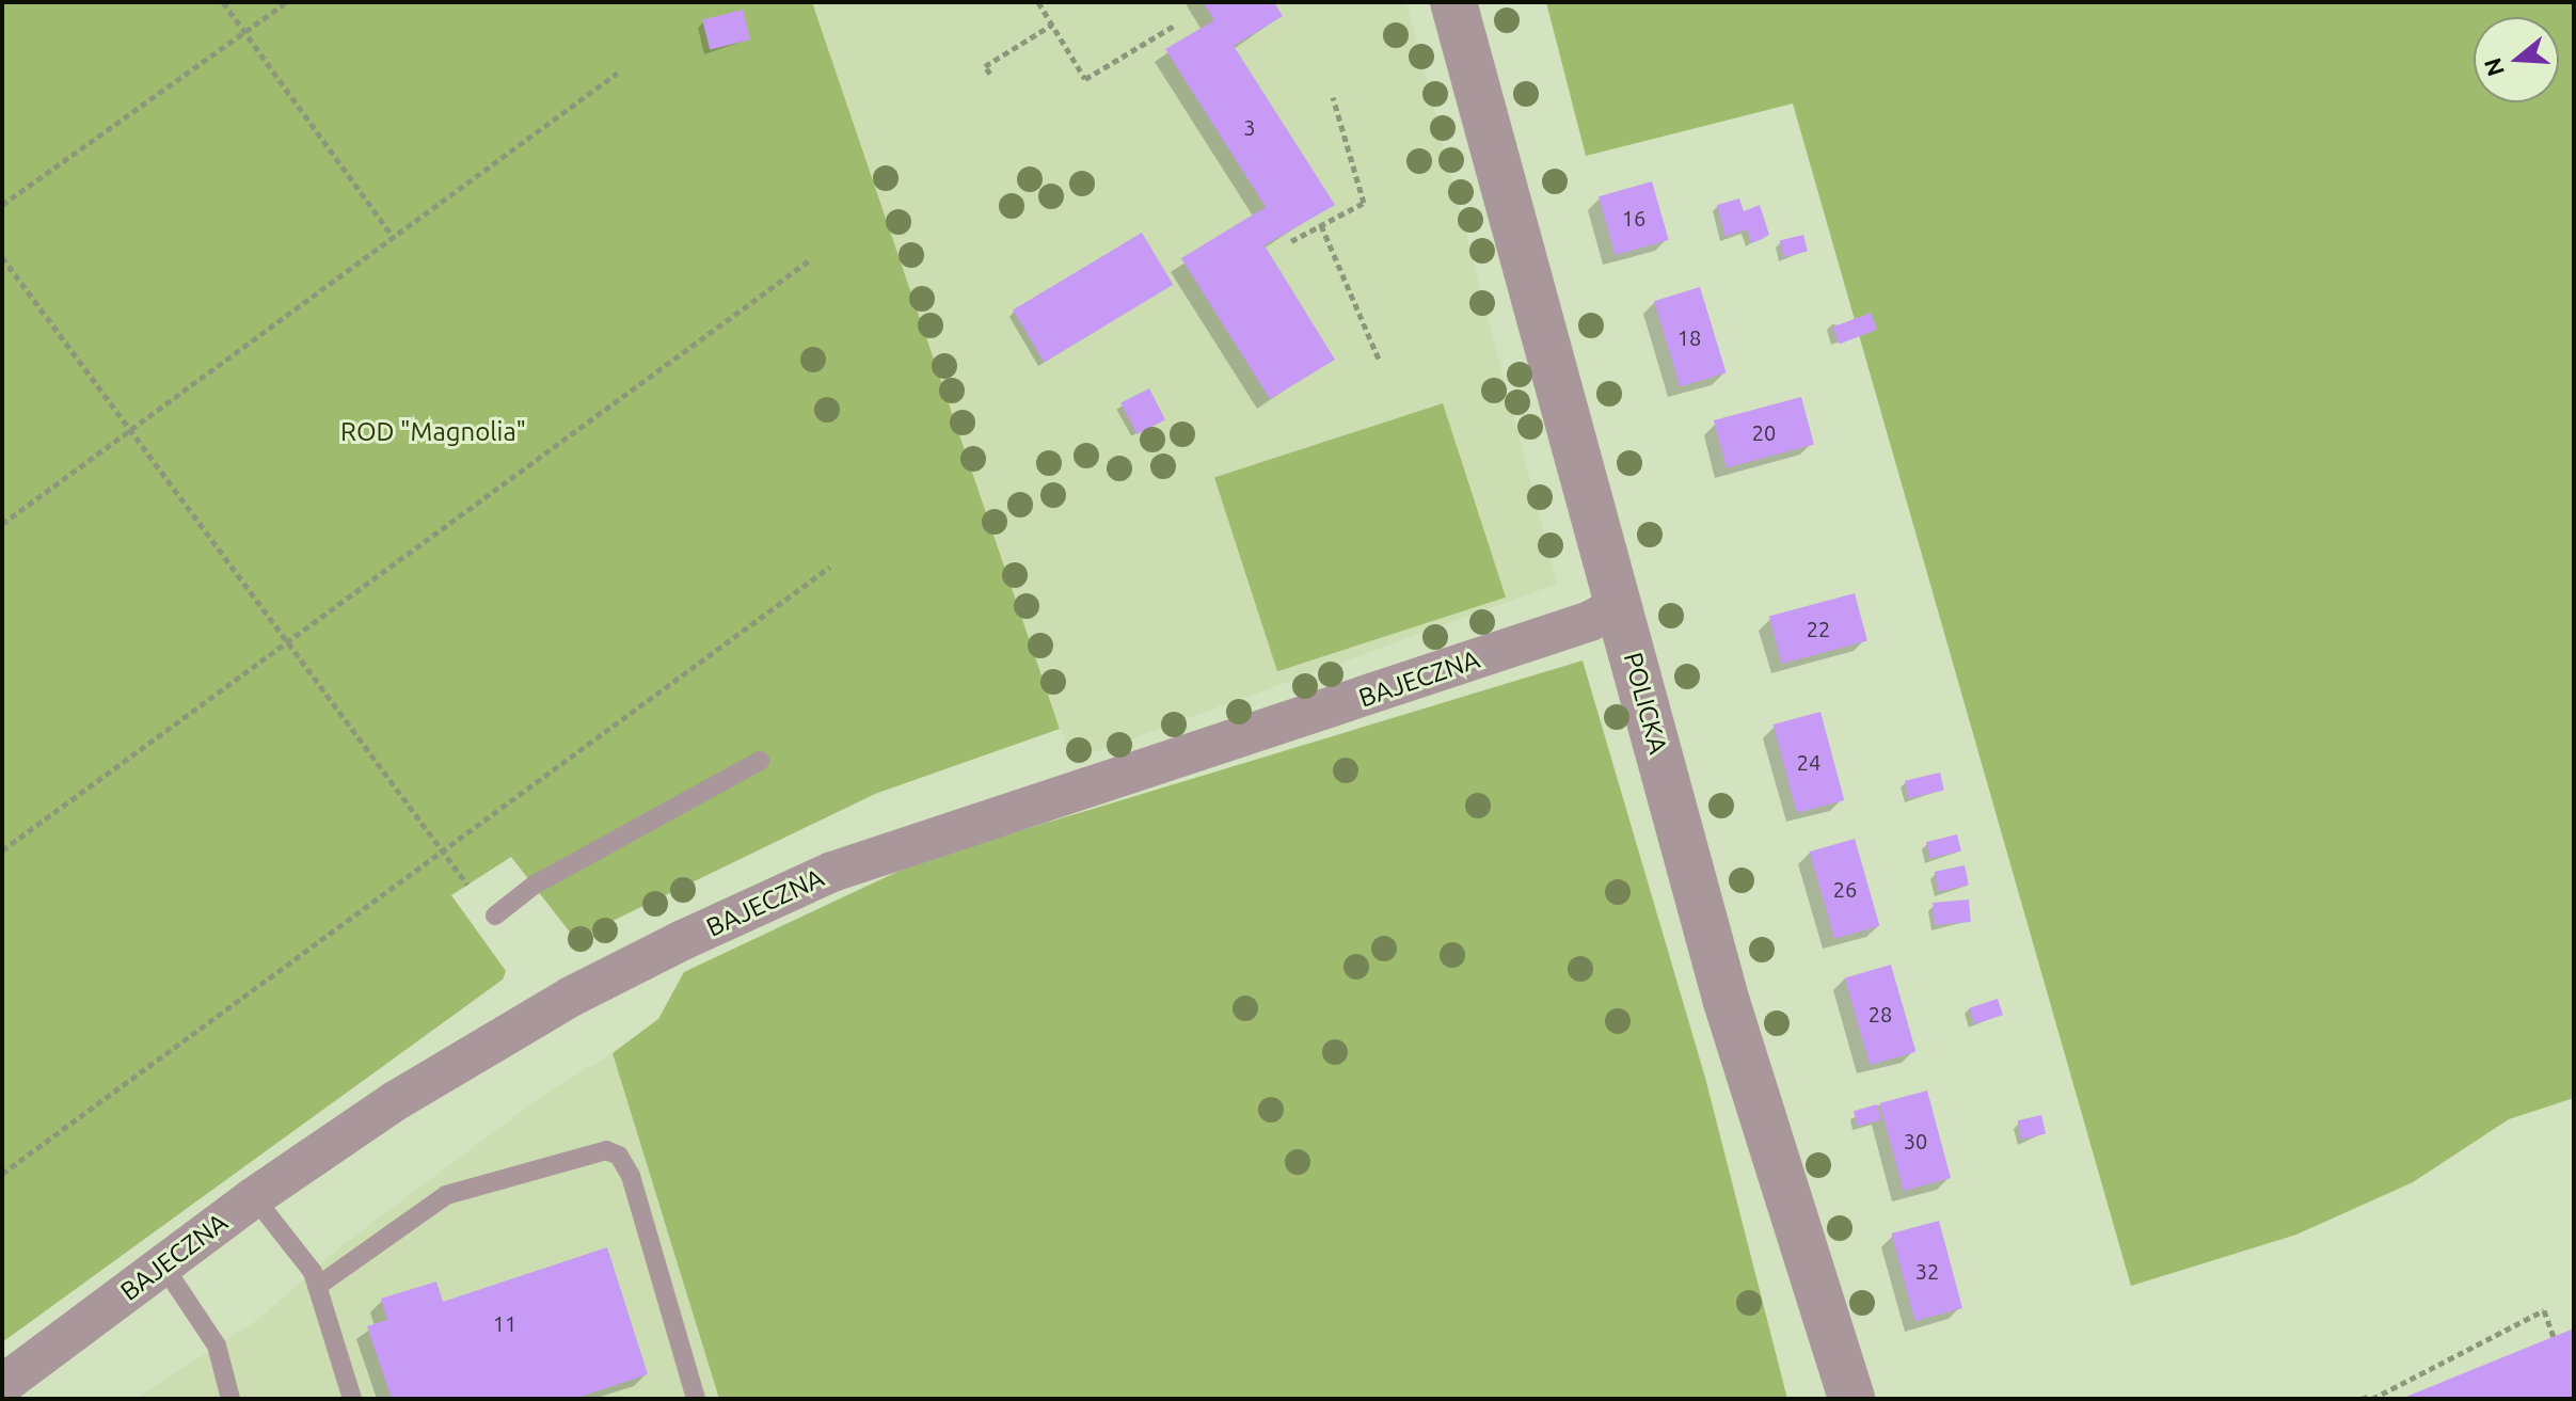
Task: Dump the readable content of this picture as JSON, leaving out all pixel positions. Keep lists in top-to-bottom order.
{
  "streets": {
    "street": ["BAJECZNA", "POLICKA"]
  },
  "crossings": [
    ["BAJECZNA", "POLICKA"]
  ],
  "parks": ["ROD \"Magnolia\""],
  "house_numbers": [
    "3",
    "16",
    "18",
    "20",
    "22",
    "24",
    "26",
    "28",
    "30",
    "32",
    "11"
  ],
  "north": "left"
}
